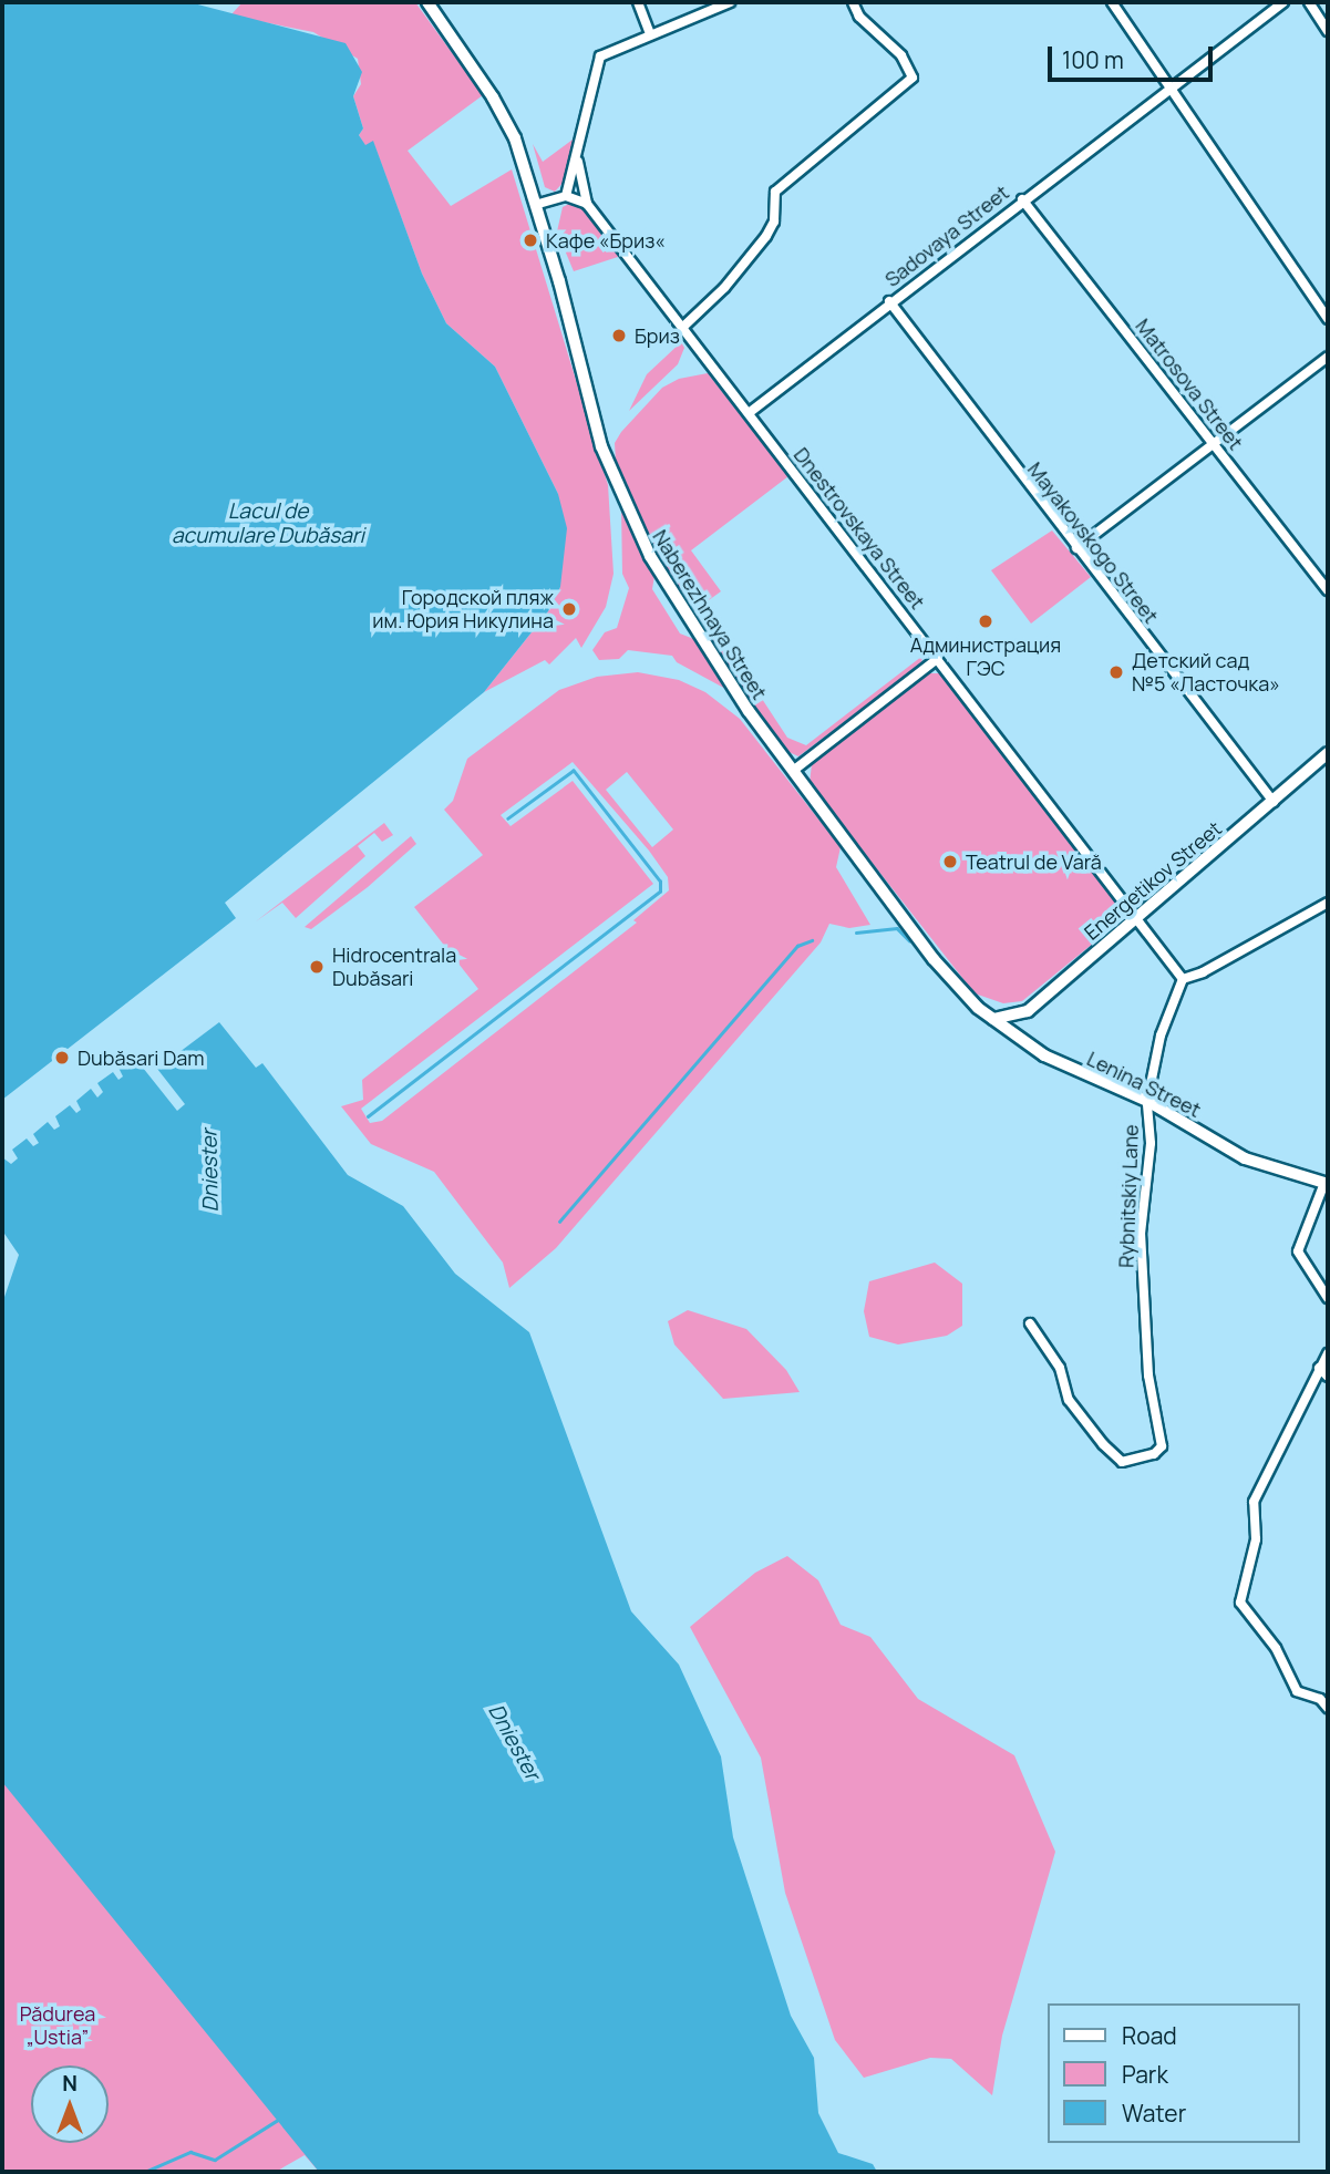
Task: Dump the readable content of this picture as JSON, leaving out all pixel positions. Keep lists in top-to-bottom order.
{
  "streets": {
    "street": [
      "Sadovaya Street",
      "Matrosova Street",
      "Dnestrovskaya Street",
      "Mayakovskogo Street",
      "Naberezhnaya Street",
      "Energetikov Street",
      "Lenina Street",
      "Rybnitskiy Lane"
    ]
  },
  "crossings": [
    ["Sadovaya Street", "Matrosova Street"],
    ["Sadovaya Street", "Dnestrovskaya Street"],
    ["Sadovaya Street", "Mayakovskogo Street"],
    ["Dnestrovskaya Street", "Energetikov Street"],
    ["Dnestrovskaya Street", "Rybnitskiy Lane"],
    ["Mayakovskogo Street", "Energetikov Street"],
    ["Naberezhnaya Street", "Energetikov Street"],
    ["Naberezhnaya Street", "Lenina Street"],
    ["Energetikov Street", "Lenina Street"],
    ["Lenina Street", "Rybnitskiy Lane"]
  ],
  "water": ["Lacul de acumulare Dubăsari", "Dniester"],
  "parks": ["Pădurea „Ustia”"],
  "places": [
    "Кафе «Бриз«",
    "Бриз",
    "Городской пляж им. Юрия Никулина",
    "Администрация ГЭС",
    "Детский сад №5 «Ласточка»",
    "Teatrul de Vară",
    "Hidrocentrala Dubăsari",
    "Dubăsari Dam"
  ],
  "legend": ["Road", "Park", "Water"],
  "scale_bar": "100 m",
  "north": "top"
}
